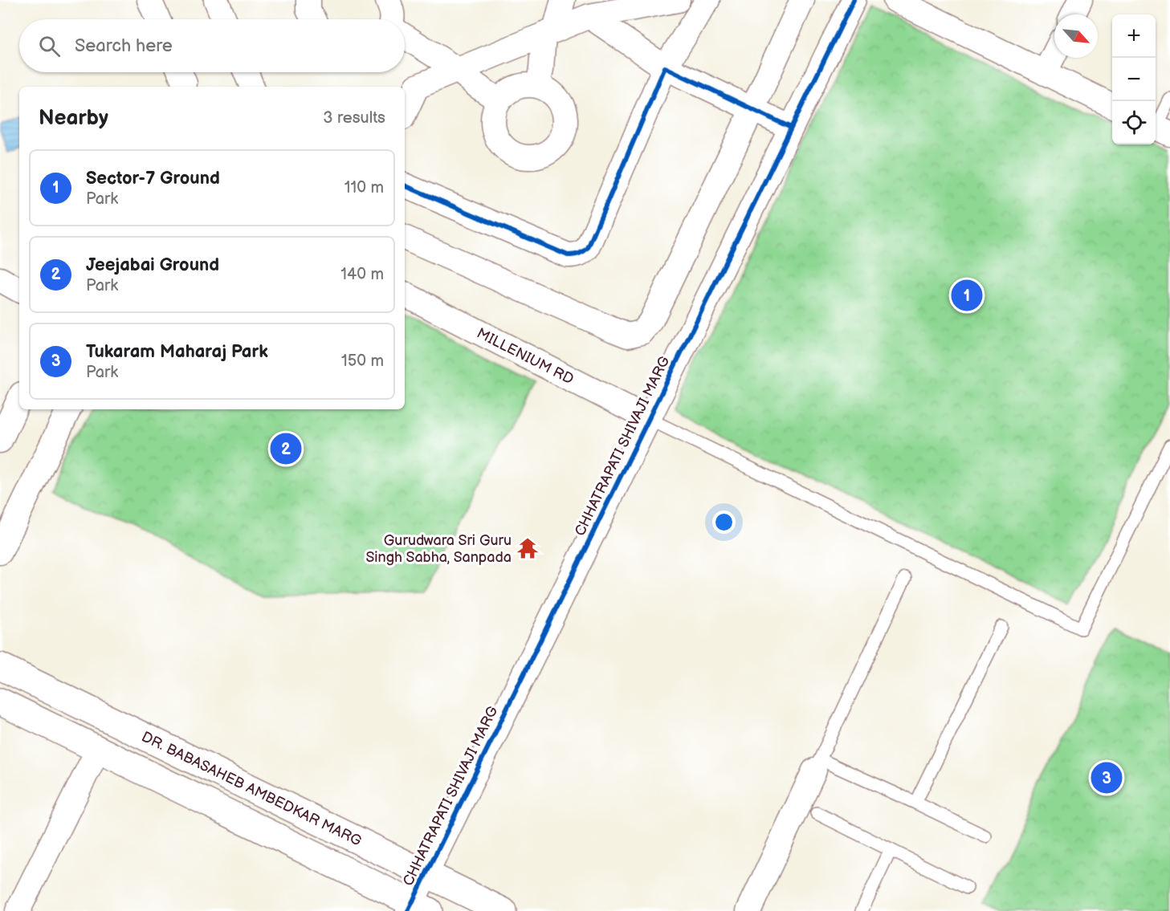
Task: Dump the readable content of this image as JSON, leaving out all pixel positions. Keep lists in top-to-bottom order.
{
  "streets": {
    "main road": ["DR. BABASAHEB AMBEDKAR MARG"],
    "street": ["MILLENIUM RD", "CHHATRAPATI SHIVAJI MARG"]
  },
  "crossings": [
    ["MILLENIUM RD", "CHHATRAPATI SHIVAJI MARG"],
    ["CHHATRAPATI SHIVAJI MARG", "DR. BABASAHEB AMBEDKAR MARG"]
  ],
  "places": {
    "temple": ["Gurudwara Sri Guru Singh Sabha, Sanpada"]
  },
  "north": "bottom right",
  "page": {
    "map_buttons": ["+", "−"],
    "search": "Search here",
    "heading": ["Nearby", "3 results"],
    "list": [
      {
        "mark": "1",
        "name": "Sector-7 Ground",
        "note": "Park",
        "value": "110 m"
      },
      {
        "mark": "2",
        "name": "Jeejabai Ground",
        "note": "Park",
        "value": "140 m"
      },
      {
        "mark": "3",
        "name": "Tukaram Maharaj Park",
        "note": "Park",
        "value": "150 m"
      }
    ],
    "pins": ["1", "2", "3"]
  }
}
